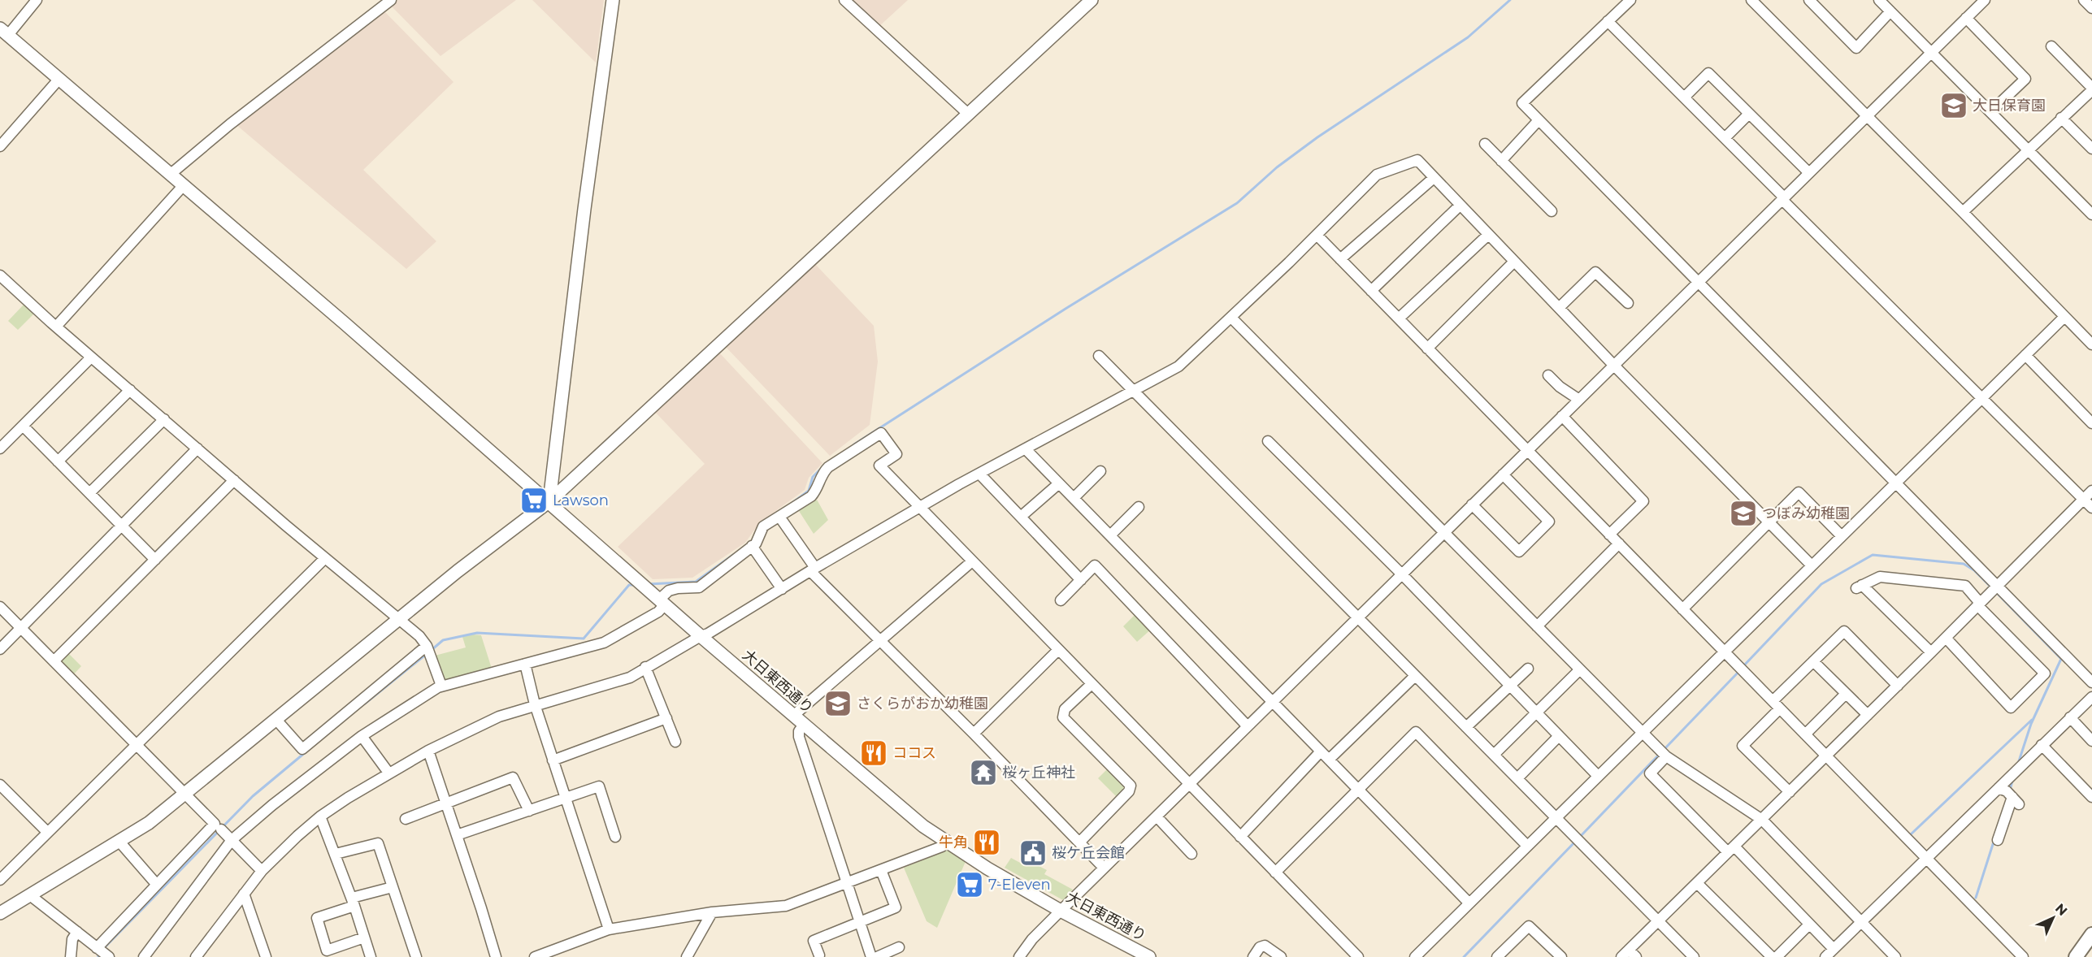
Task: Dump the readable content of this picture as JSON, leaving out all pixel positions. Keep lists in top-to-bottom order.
{
  "streets": {
    "street": ["大日東西通り"]
  },
  "places": {
    "school or university": ["大日保育園", "つぼみ幼稚園", "さくらがおか幼稚園"],
    "supermarket": ["Lawson", "7-Eleven"],
    "restaurant": ["ココス", "牛角"],
    "temple": ["桜ヶ丘神社"],
    "public building": ["桜ケ丘会館"]
  },
  "north": "top right"
}
